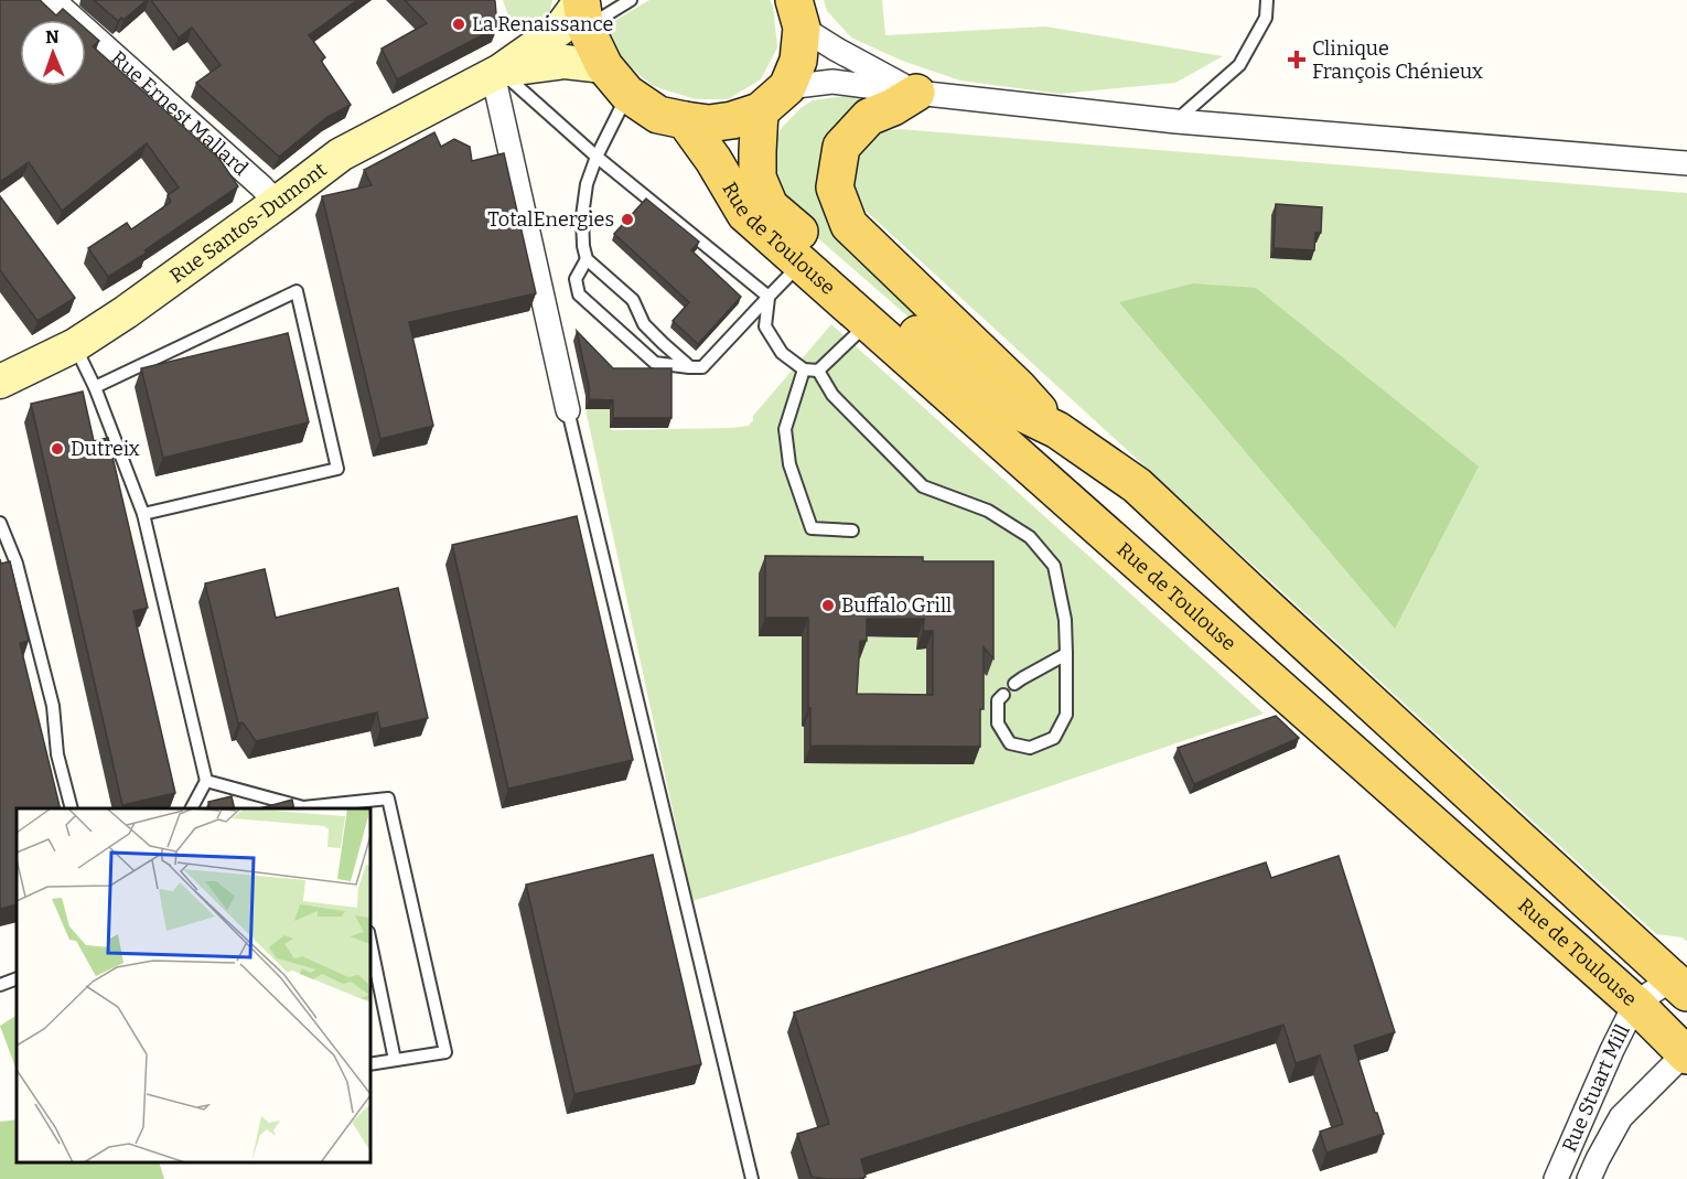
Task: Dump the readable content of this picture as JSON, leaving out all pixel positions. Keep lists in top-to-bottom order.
{
  "streets": {
    "main road": ["Rue de Toulouse"],
    "street": ["Rue Ernest Mallard", "Rue Santos-Dumont", "Rue Stuart Mill"]
  },
  "crossings": [
    ["Rue Ernest Mallard", "Rue Santos-Dumont"],
    ["Rue de Toulouse", "Rue Stuart Mill"]
  ],
  "places": {
    "other": [
      "La Renaissance",
      "TotalEnergies",
      "Dutreix",
      "Buffalo Grill"
    ],
    "health": ["Clinique François Chénieux"]
  },
  "north": "top"
}
